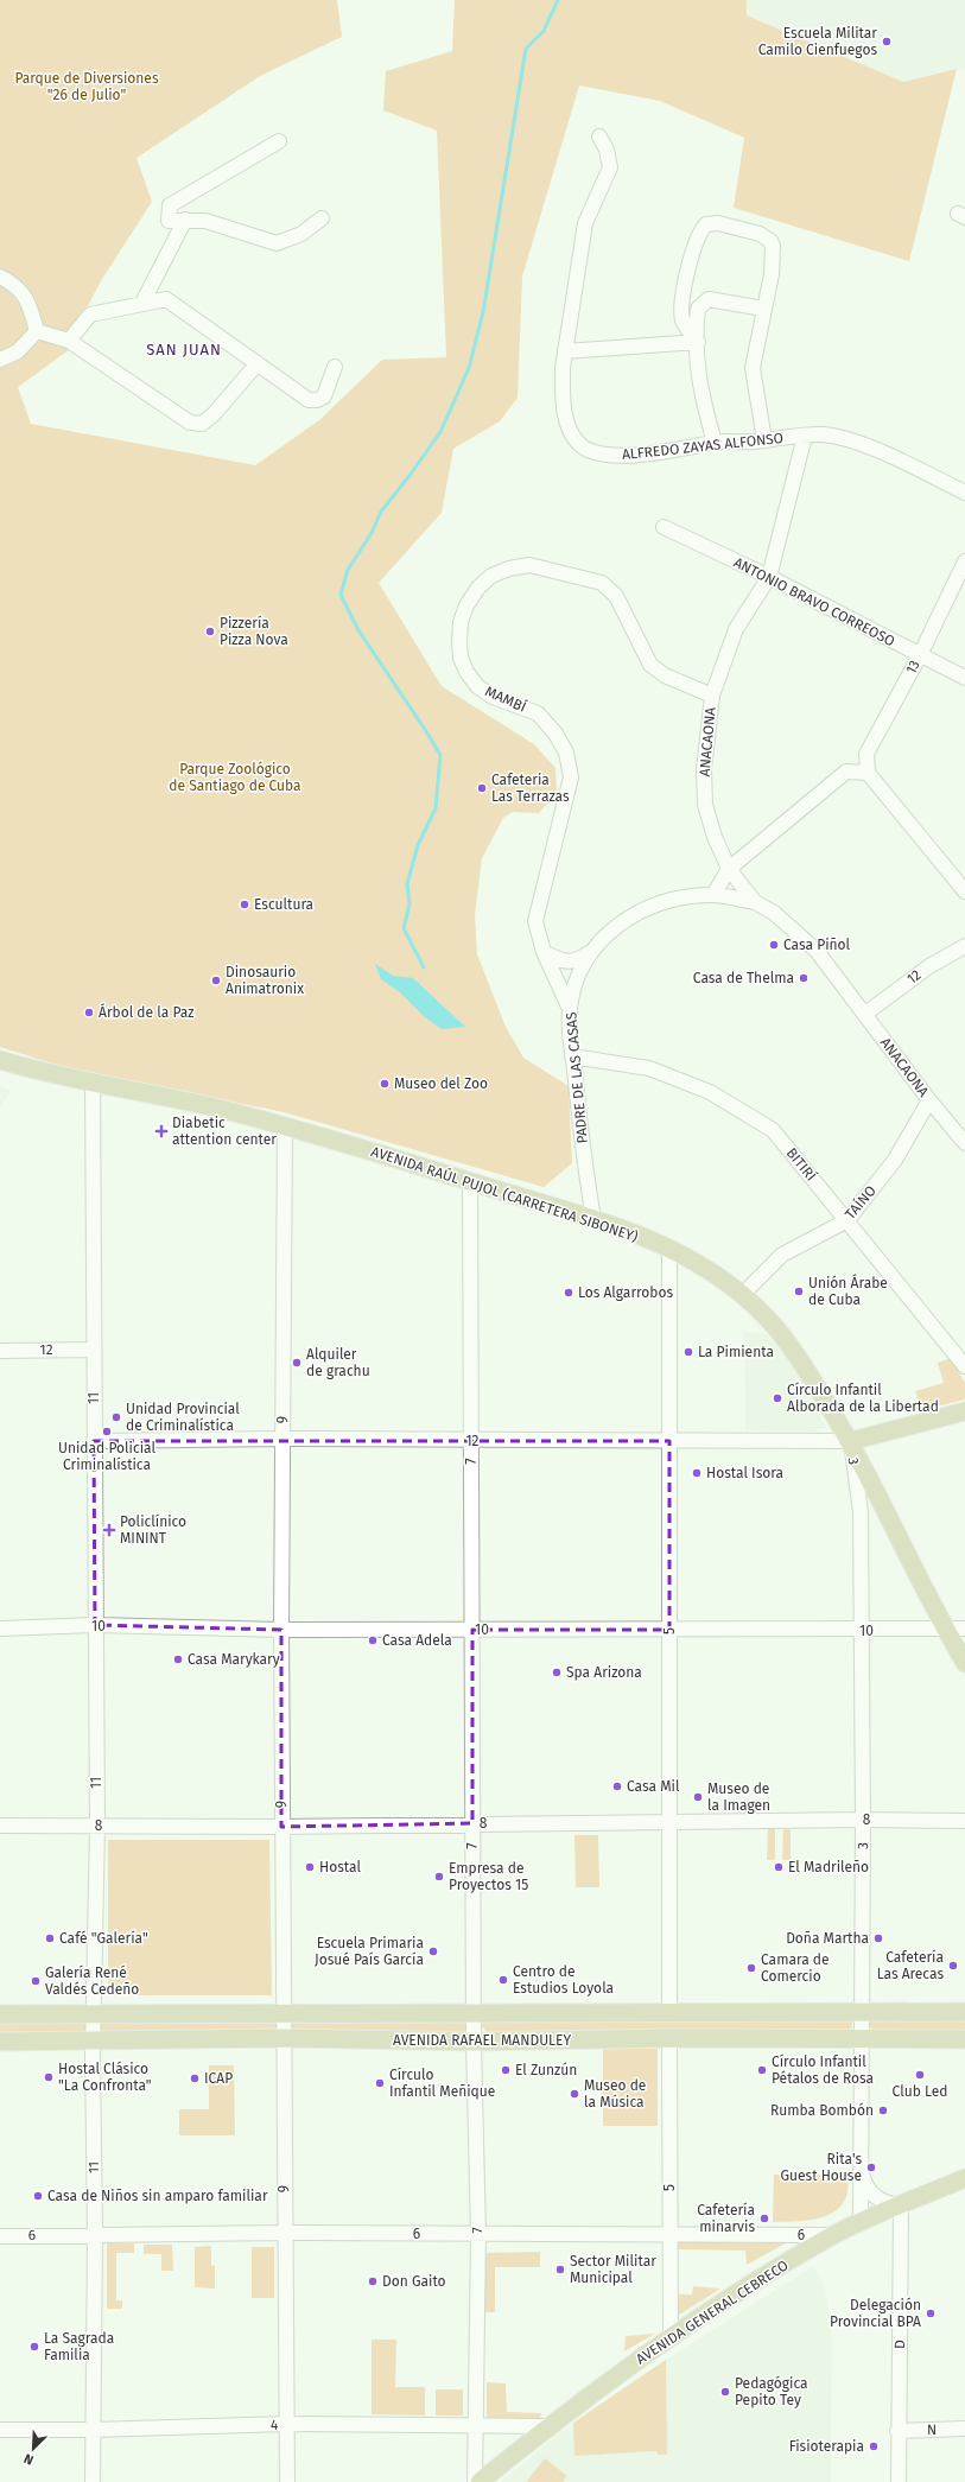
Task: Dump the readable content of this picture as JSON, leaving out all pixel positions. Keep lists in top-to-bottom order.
{
  "streets": {
    "main road": ["AVENIDA RAÚL PUJOL (CARRETERA SIBONEY)", "AVENIDA RAFAEL MANDULEY", "AVENIDA GENERAL CEBRECO"],
    "street": [
      "ALFREDO ZAYAS ALFONSO",
      "ANTONIO BRAVO CORREOSO",
      "13",
      "MAMBÍ",
      "ANACAONA",
      "12",
      "PADRE DE LAS CASAS",
      "BITIRÍ",
      "TAÍNO",
      "11",
      "9",
      "7",
      "3",
      "10",
      "5",
      "8",
      "6",
      "D",
      "4",
      "N"
    ]
  },
  "crossings": [
    ["ALFREDO ZAYAS ALFONSO", "ANACAONA"],
    ["ANTONIO BRAVO CORREOSO", "13"],
    ["ANTONIO BRAVO CORREOSO", "ANACAONA"],
    ["MAMBÍ", "ANACAONA"],
    ["MAMBÍ", "PADRE DE LAS CASAS"],
    ["ANACAONA", "12"],
    ["ANACAONA", "PADRE DE LAS CASAS"],
    ["ANACAONA", "TAÍNO"],
    ["12", "AVENIDA RAÚL PUJOL (CARRETERA SIBONEY)"],
    ["12", "11"],
    ["12", "9"],
    ["12", "7"],
    ["12", "3"],
    ["12", "5"],
    ["PADRE DE LAS CASAS", "BITIRÍ"],
    ["PADRE DE LAS CASAS", "AVENIDA RAÚL PUJOL (CARRETERA SIBONEY)"],
    ["BITIRÍ", "TAÍNO"],
    ["AVENIDA RAÚL PUJOL (CARRETERA SIBONEY)", "TAÍNO"],
    ["AVENIDA RAÚL PUJOL (CARRETERA SIBONEY)", "11"],
    ["AVENIDA RAÚL PUJOL (CARRETERA SIBONEY)", "9"],
    ["AVENIDA RAÚL PUJOL (CARRETERA SIBONEY)", "7"],
    ["AVENIDA RAÚL PUJOL (CARRETERA SIBONEY)", "3"],
    ["AVENIDA RAÚL PUJOL (CARRETERA SIBONEY)", "10"],
    ["AVENIDA RAÚL PUJOL (CARRETERA SIBONEY)", "5"],
    ["11", "10"],
    ["11", "8"],
    ["11", "AVENIDA RAFAEL MANDULEY"],
    ["11", "6"],
    ["11", "4"],
    ["9", "10"],
    ["9", "8"],
    ["9", "AVENIDA RAFAEL MANDULEY"],
    ["9", "6"],
    ["9", "4"],
    ["7", "10"],
    ["7", "8"],
    ["7", "AVENIDA RAFAEL MANDULEY"],
    ["7", "6"],
    ["7", "4"],
    ["3", "10"],
    ["3", "8"],
    ["3", "AVENIDA RAFAEL MANDULEY"],
    ["3", "AVENIDA GENERAL CEBRECO"],
    ["10", "5"],
    ["5", "8"],
    ["5", "AVENIDA RAFAEL MANDULEY"],
    ["5", "6"],
    ["5", "AVENIDA GENERAL CEBRECO"],
    ["6", "AVENIDA GENERAL CEBRECO"],
    ["AVENIDA GENERAL CEBRECO", "D"],
    ["AVENIDA GENERAL CEBRECO", "4"],
    ["D", "N"]
  ],
  "districts": ["SAN JUAN"],
  "parks": ["Parque de Diversiones \"26 de Julio\"", "Parque Zoológico de Santiago de Cuba"],
  "places": {
    "other": [
      "Escuela Militar Camilo Cienfuegos",
      "Pizzería Pizza Nova",
      "Cafeteria Las Terrazas",
      "Escultura",
      "Casa Piñol",
      "Casa de Thelma",
      "Dinosaurio Animatronix",
      "Árbol de la Paz",
      "Museo del Zoo",
      "Unión Árabe de Cuba",
      "Los Algarrobos",
      "La Pimienta",
      "Alquiler de grachu",
      "Círculo Infantil Alborada de la Libertad",
      "Unidad Provincial de Criminalística",
      "Unidad Policial Criminalística",
      "Hostal Isora",
      "Casa Adela",
      "Casa Marykary",
      "Spa Arizona",
      "Casa Mil",
      "Museo de la Imagen",
      "Hostal",
      "El Madrileño",
      "Empresa de Proyectos 15",
      "Café \"Galería\"",
      "Doña Martha",
      "Escuela Primaria Josué País García",
      "Cafetería Las Arecas",
      "Camara de Comercio",
      "Centro de Estudios Loyola",
      "Galería René Valdés Cedeño",
      "El Zunzún",
      "Círculo Infantil Pétalos de Rosa",
      "Club Led",
      "Hostal Clásico \"La Confronta\"",
      "ICAP",
      "Círculo Infantil Meñique",
      "Museo de la Música",
      "Rumba Bombón",
      "Rita's Guest House",
      "Casa de Niños sin amparo familiar",
      "Cafetería minarvis",
      "Sector Militar Municipal",
      "Don Gaito",
      "Delegación Provincial BPA",
      "La Sagrada Familia",
      "Pedagógica Pepito Tey",
      "Fisioterapia"
    ],
    "health": ["Diabetic attention center", "Policlínico MININT"]
  },
  "north": "bottom left"
}
